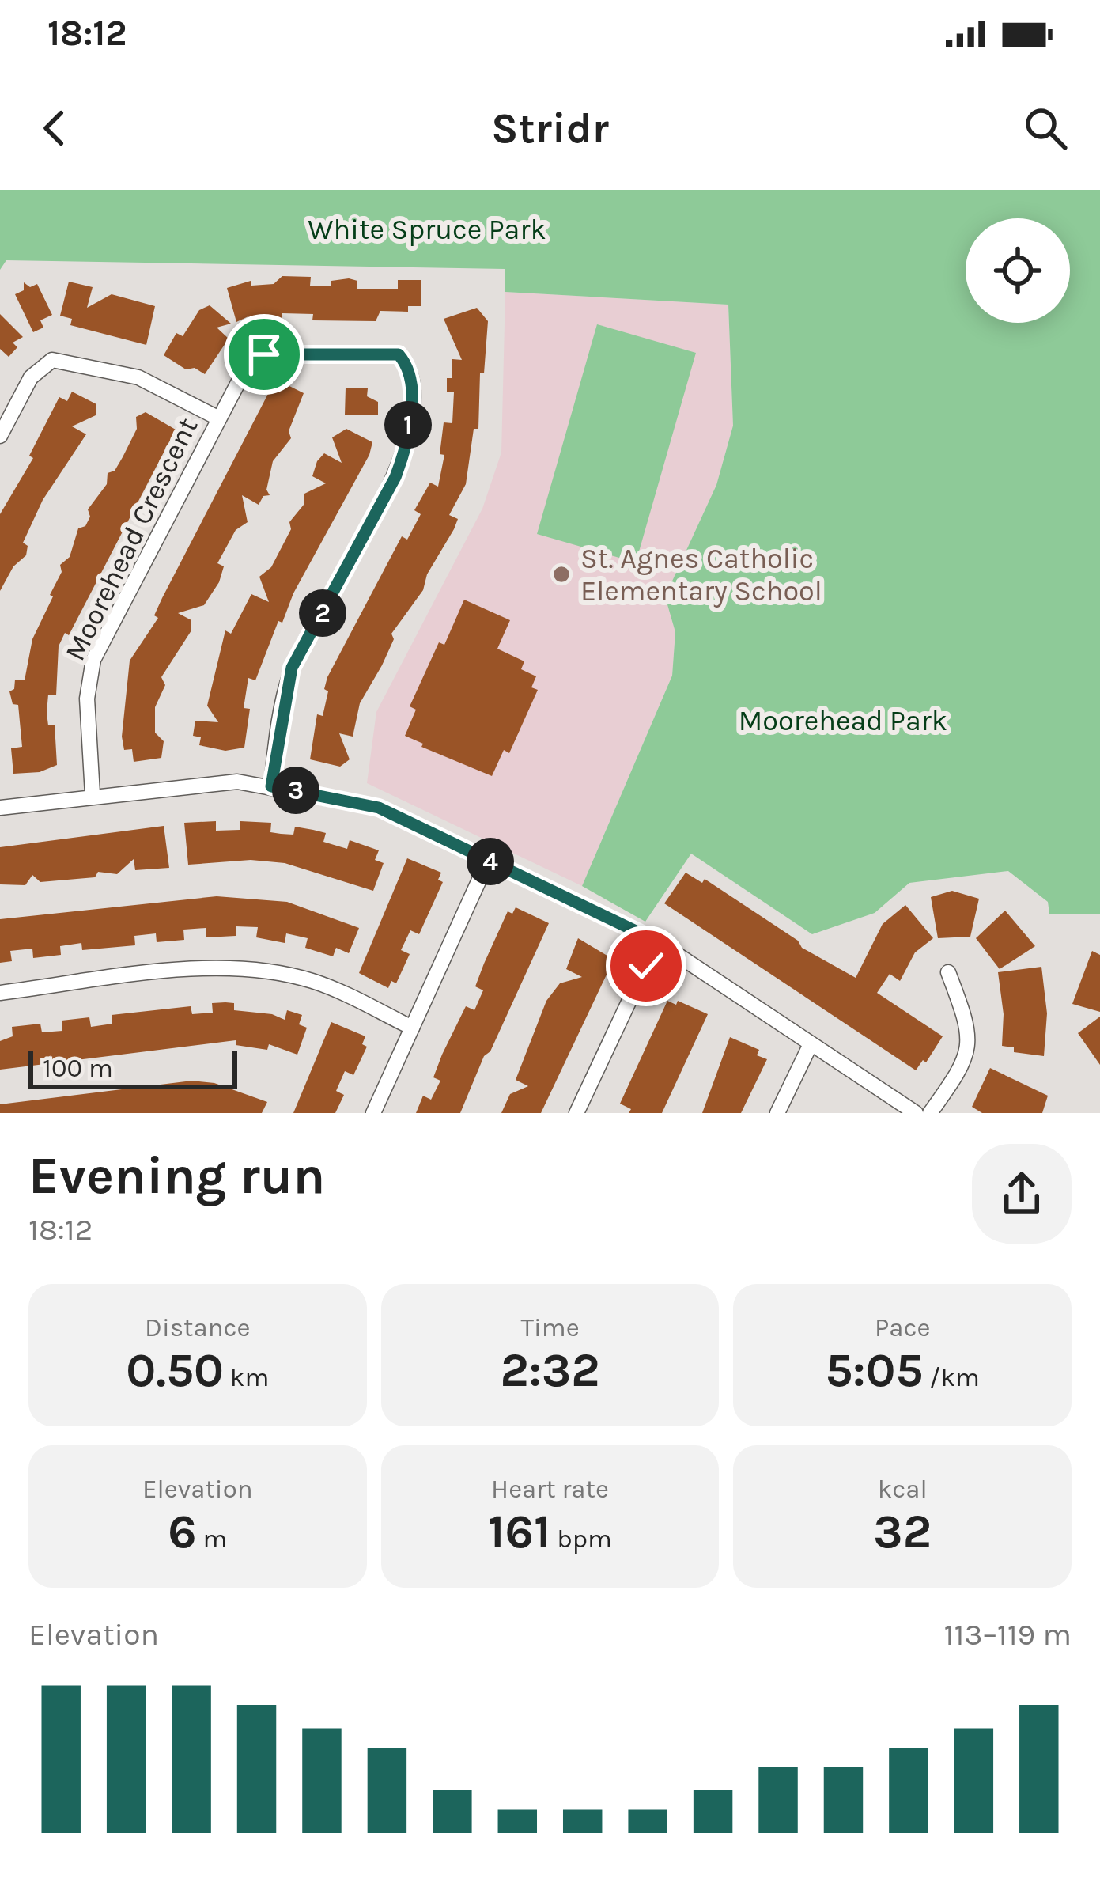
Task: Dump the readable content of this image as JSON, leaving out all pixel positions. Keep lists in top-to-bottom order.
{
  "streets": {
    "street": ["Moorehead Crescent"]
  },
  "parks": ["White Spruce Park", "Moorehead Park"],
  "places": ["St. Agnes Catholic Elementary School"],
  "scale_bar": "100 m",
  "page": {
    "status": "18:12",
    "header": "Stridr",
    "pins": [
      "1",
      "2",
      "3",
      "4"
    ],
    "scale": "100 m",
    "heading": ["Evening run", "18:12"],
    "stats": [
      ["Distance", "0.50 km"],
      ["Time", "2:32"],
      ["Pace", "5:05 /km"],
      ["Elevation", "6 m"],
      ["Heart rate", "161 bpm"],
      ["kcal", "32"]
    ],
    "chart": ["Elevation", "113–119 m"]
  }
}
